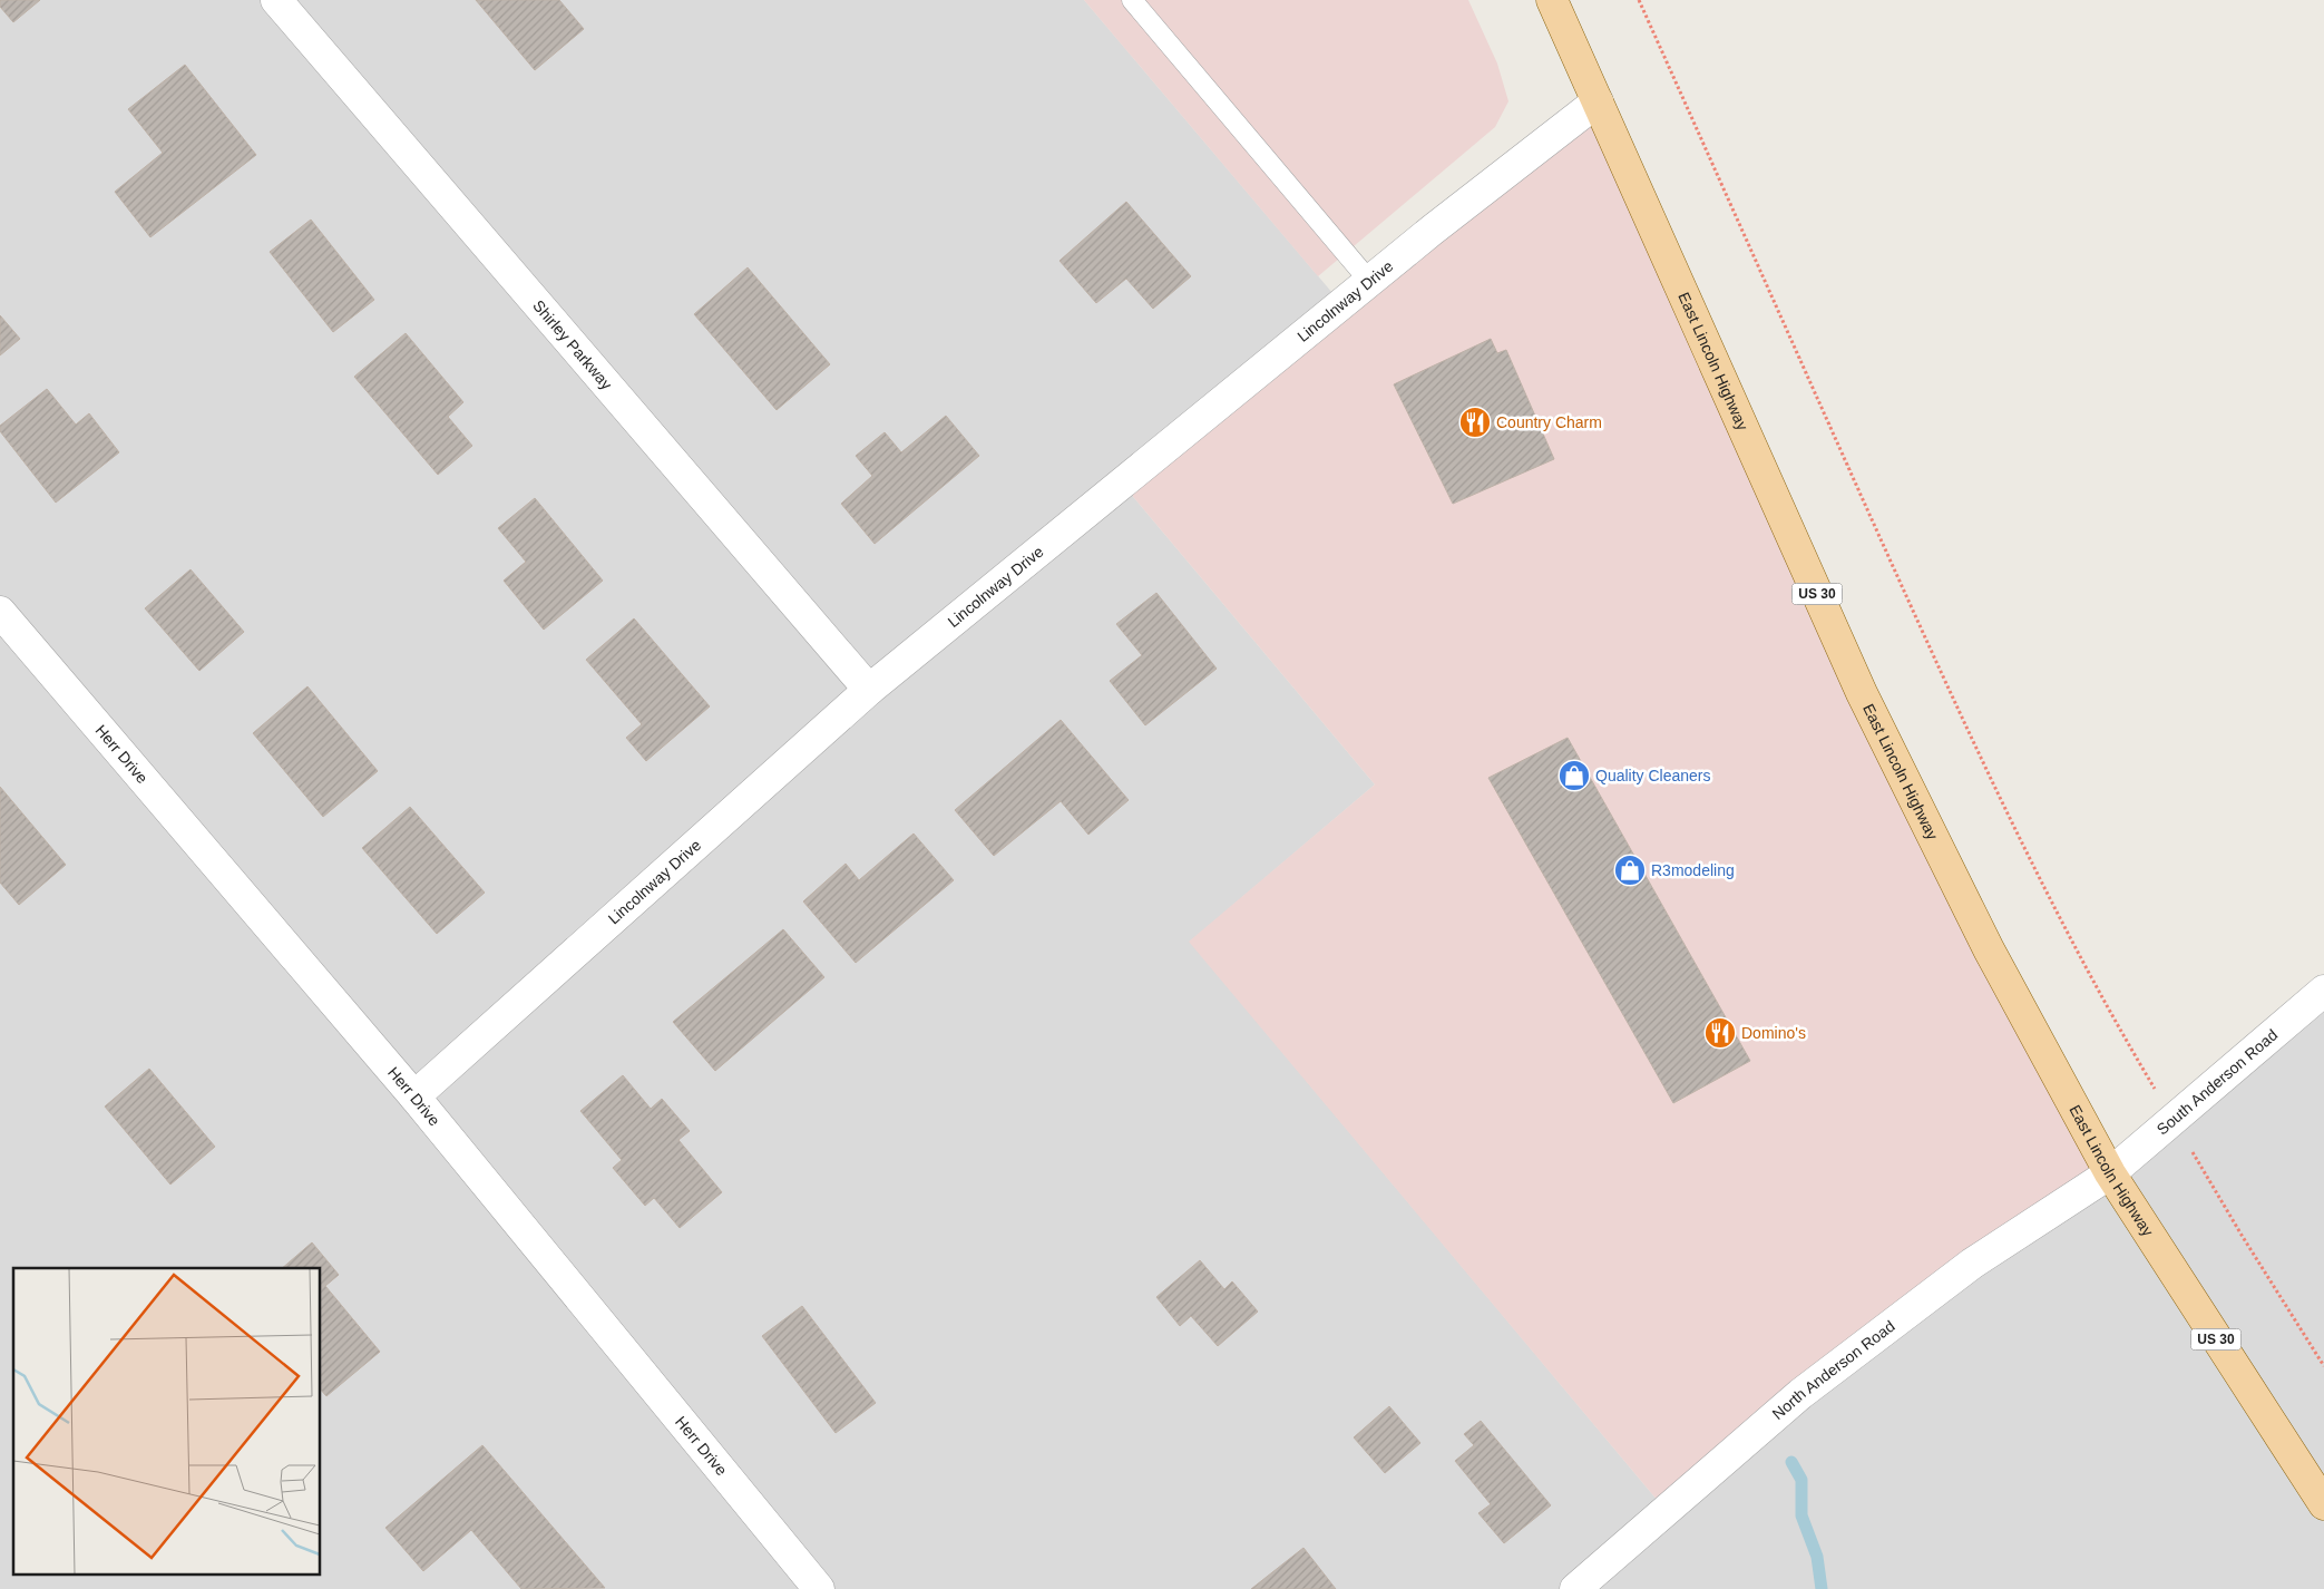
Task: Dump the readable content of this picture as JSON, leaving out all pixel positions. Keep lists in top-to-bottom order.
{
  "streets": {
    "main road": ["East Lincoln Highway", "US 30"],
    "street": [
      "Lincolnway Drive",
      "Shirley Parkway",
      "Herr Drive",
      "South Anderson Road",
      "North Anderson Road"
    ]
  },
  "crossings": [
    ["Lincolnway Drive", "Shirley Parkway"],
    ["Lincolnway Drive", "East Lincoln Highway"],
    ["Lincolnway Drive", "Herr Drive"],
    ["East Lincoln Highway", "South Anderson Road"],
    ["East Lincoln Highway", "North Anderson Road"],
    ["South Anderson Road", "North Anderson Road"]
  ],
  "places": {
    "restaurant": ["Country Charm", "Domino's"],
    "shop": ["Quality Cleaners", "R3modeling"]
  }
}
